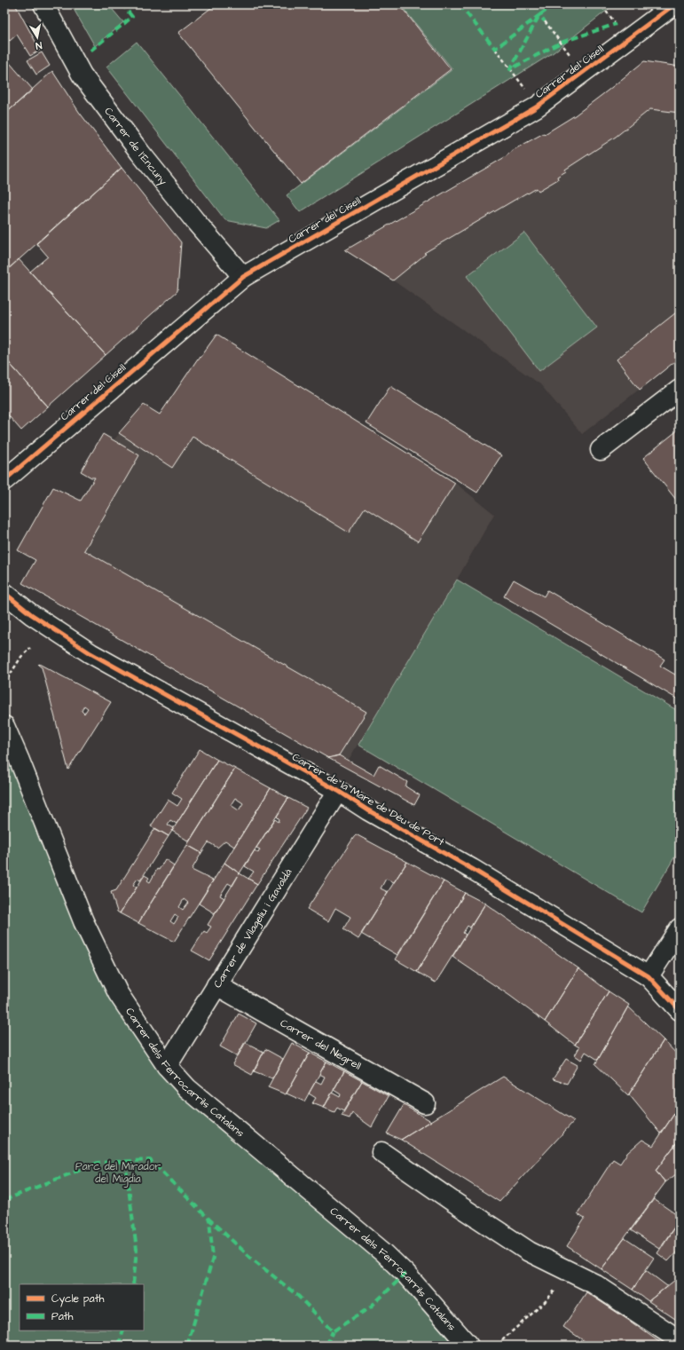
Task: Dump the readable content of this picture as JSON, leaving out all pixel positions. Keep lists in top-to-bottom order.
{
  "streets": {
    "street": [
      "Carrer del Cisell",
      "Carrer de l'Encuny",
      "Carrer de la Mare de Déu de Port",
      "Carrer de Vilageliu i Gavaldà",
      "Carrer del Negrell",
      "Carrer dels Ferrocarrils Catalans"
    ]
  },
  "crossings": [
    ["Carrer del Cisell", "Carrer de l'Encuny"],
    ["Carrer de la Mare de Déu de Port", "Carrer de Vilageliu i Gavaldà"],
    ["Carrer de Vilageliu i Gavaldà", "Carrer del Negrell"],
    ["Carrer de Vilageliu i Gavaldà", "Carrer dels Ferrocarrils Catalans"]
  ],
  "parks": ["Parc del Mirador del Migdia"],
  "legend": ["Cycle path", "Path"],
  "north": "bottom"
}
